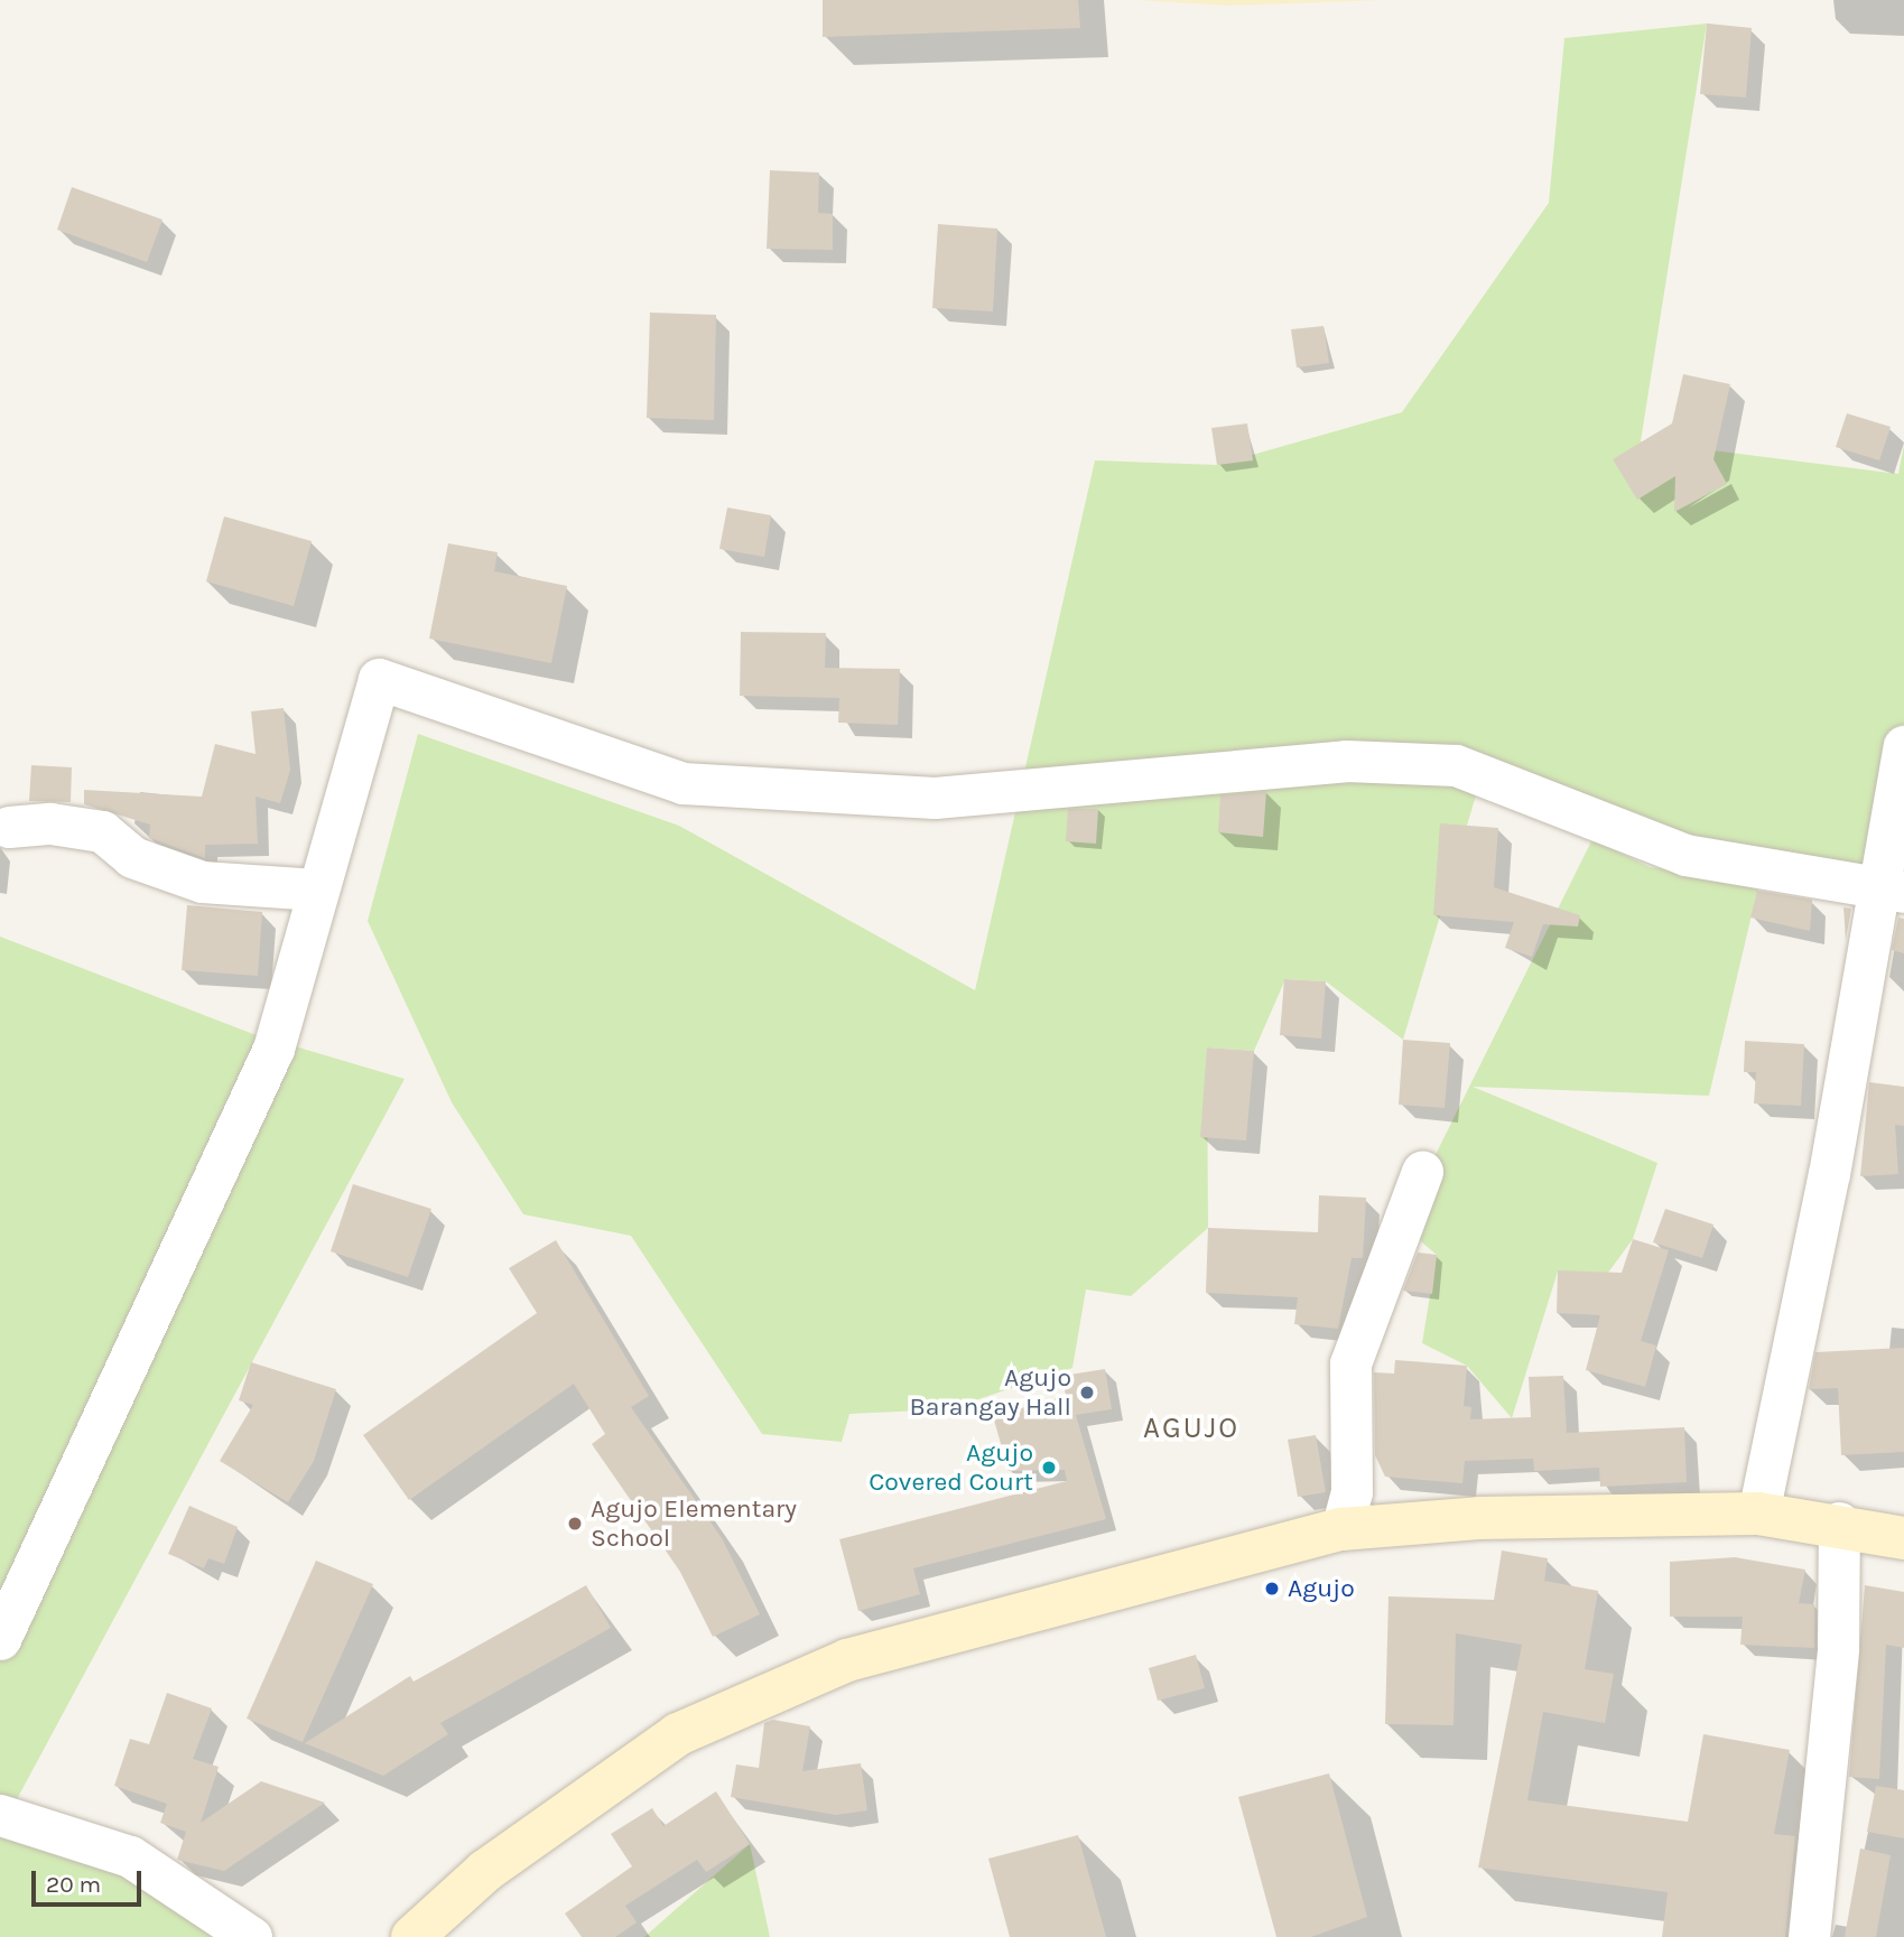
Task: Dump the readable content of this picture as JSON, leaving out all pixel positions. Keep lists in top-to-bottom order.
{
  "districts": ["AGUJO"],
  "places": [
    "Agujo Barangay Hall",
    "Agujo Covered Court",
    "Agujo Elementary School",
    "Agujo"
  ],
  "scale_bar": "20 m"
}
